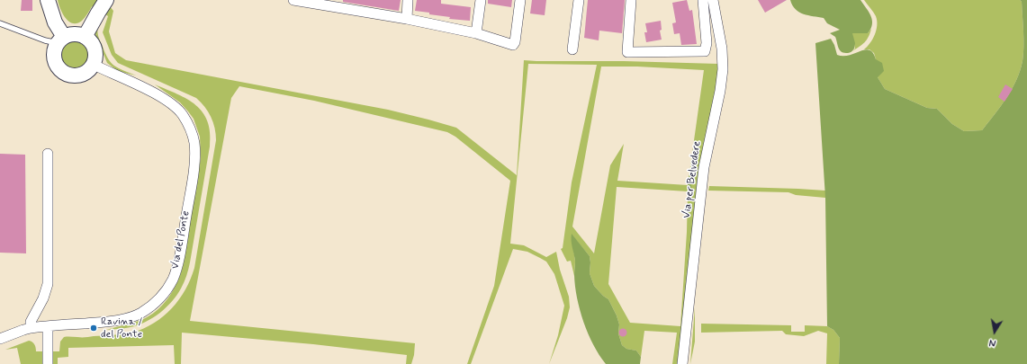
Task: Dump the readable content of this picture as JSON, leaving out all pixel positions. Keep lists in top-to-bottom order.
{
  "streets": {
    "street": ["Via per Belvedere", "Via del Ponte"]
  },
  "places": ["Ravina / del Ponte"],
  "north": "bottom"
}
